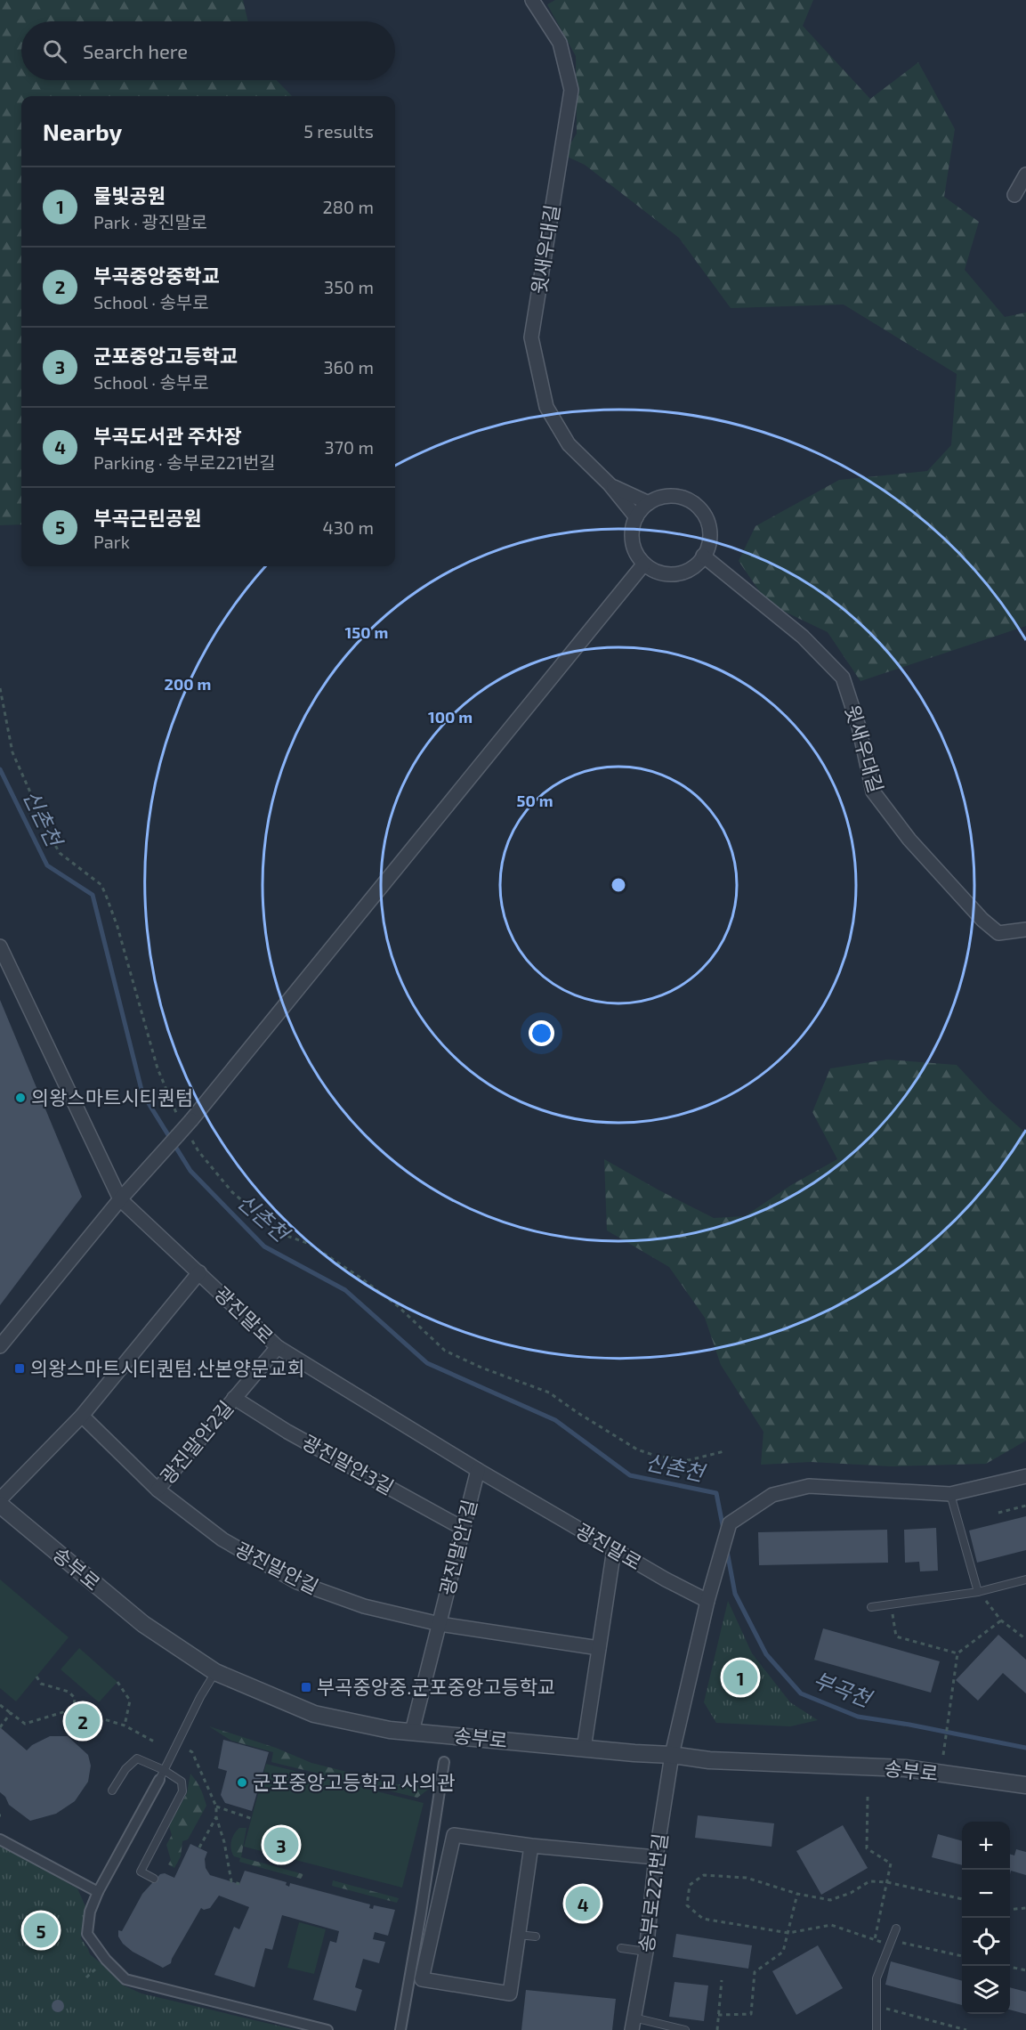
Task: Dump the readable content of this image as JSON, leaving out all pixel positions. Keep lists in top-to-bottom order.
{
  "streets": {
    "street": [
      "윗새우대길",
      "광진말로",
      "광진말안2길",
      "광진말안3길",
      "광진말안1길",
      "광진말안길",
      "송부로",
      "송부로221번길"
    ]
  },
  "crossings": [
    ["광진말로", "광진말안2길"],
    ["광진말로", "광진말안1길"],
    ["광진말로", "송부로221번길"],
    ["광진말안2길", "광진말안3길"],
    ["광진말안2길", "광진말안길"],
    ["광진말안3길", "광진말안1길"],
    ["광진말안1길", "광진말안길"],
    ["광진말안1길", "송부로"],
    ["송부로", "송부로221번길"]
  ],
  "water": ["신촌천", "부곡천"],
  "places": {
    "other": ["의왕스마트시티퀀텀", "군포중앙고등학교 사의관"],
    "transit": ["의왕스마트시티퀀텀.산본양문교회", "부곡중앙중.군포중앙고등학교"]
  },
  "page": {
    "search": "Search here",
    "heading": ["Nearby", "5 results"],
    "list": [
      {
        "mark": "1",
        "name": "물빛공원",
        "note": "Park · 광진말로",
        "value": "280 m"
      },
      {
        "mark": "2",
        "name": "부곡중앙중학교",
        "note": "School · 송부로",
        "value": "350 m"
      },
      {
        "mark": "3",
        "name": "군포중앙고등학교",
        "note": "School · 송부로",
        "value": "360 m"
      },
      {
        "mark": "4",
        "name": "부곡도서관 주차장",
        "note": "Parking · 송부로221번길",
        "value": "370 m"
      },
      {
        "mark": "5",
        "name": "부곡근린공원",
        "note": "Park",
        "value": "430 m"
      }
    ],
    "pins": [
      "1",
      "2",
      "3",
      "4",
      "5"
    ],
    "map_buttons": ["+", "−"]
  },
  "rings": [
    "150 m",
    "200 m",
    "100 m",
    "50 m"
  ]
}
